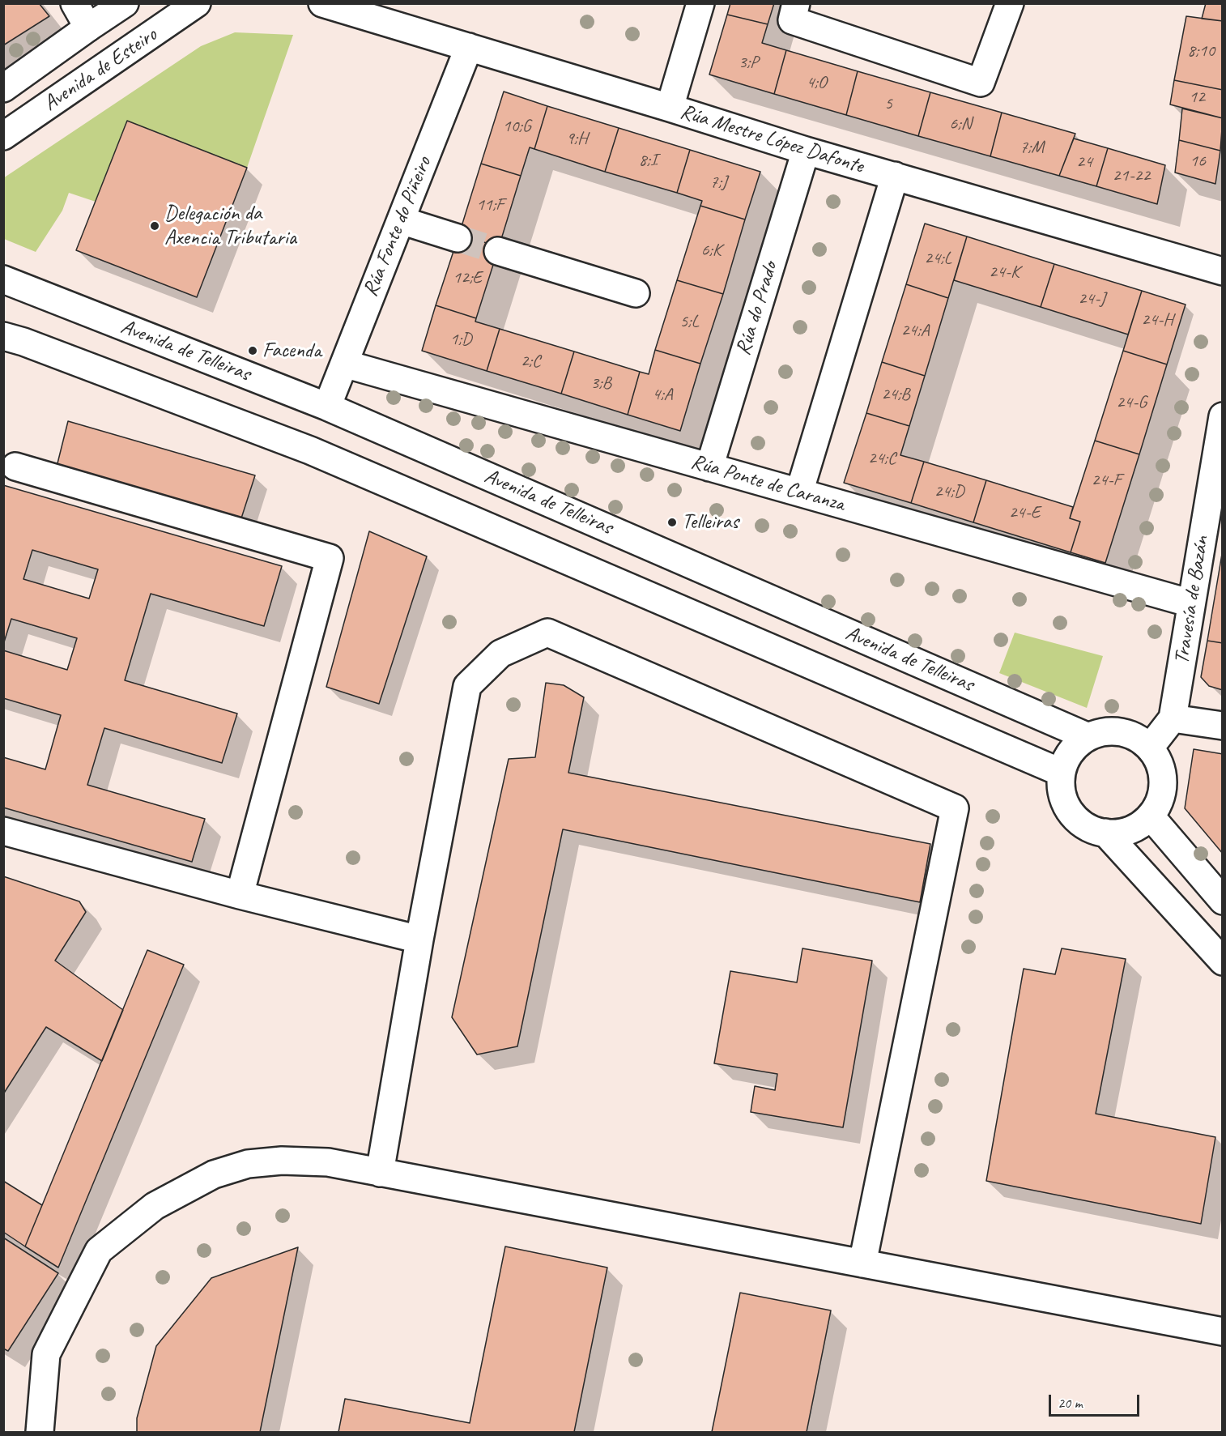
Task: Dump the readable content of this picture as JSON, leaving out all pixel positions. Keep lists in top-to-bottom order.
{
  "streets": {
    "street": [
      "Avenida de Esteiro",
      "Rúa Mestre López Dafonte",
      "Rúa Fonte do Piñeiro",
      "Rúa do Prado",
      "Avenida de Telleiras",
      "Rúa Ponte de Caranza",
      "Travesía de Bazán"
    ]
  },
  "crossings": [
    ["Rúa Mestre López Dafonte", "Rúa Fonte do Piñeiro"],
    ["Rúa Mestre López Dafonte", "Rúa do Prado"],
    ["Rúa Fonte do Piñeiro", "Avenida de Telleiras"],
    ["Rúa Fonte do Piñeiro", "Rúa Ponte de Caranza"],
    ["Rúa do Prado", "Rúa Ponte de Caranza"],
    ["Avenida de Telleiras", "Travesía de Bazán"],
    ["Rúa Ponte de Caranza", "Travesía de Bazán"]
  ],
  "places": ["Delegación da Axencia Tributaria", "Facenda", "Telleiras"],
  "house_numbers": [
    "8;10",
    "3;P",
    "4;O",
    "12",
    "5",
    "6;N",
    "10;G",
    "9;H",
    "7;M",
    "8;I",
    "16",
    "24",
    "21-22",
    "7;J",
    "11;F",
    "6;K",
    "24;L",
    "24-K",
    "12;E",
    "24-J",
    "24-H",
    "5;L",
    "24;A",
    "1;D",
    "2;C",
    "3;B",
    "4;A",
    "24;B",
    "24-G",
    "24;C",
    "24-F",
    "24;D",
    "24-E"
  ],
  "scale_bar": "20 m"
}
